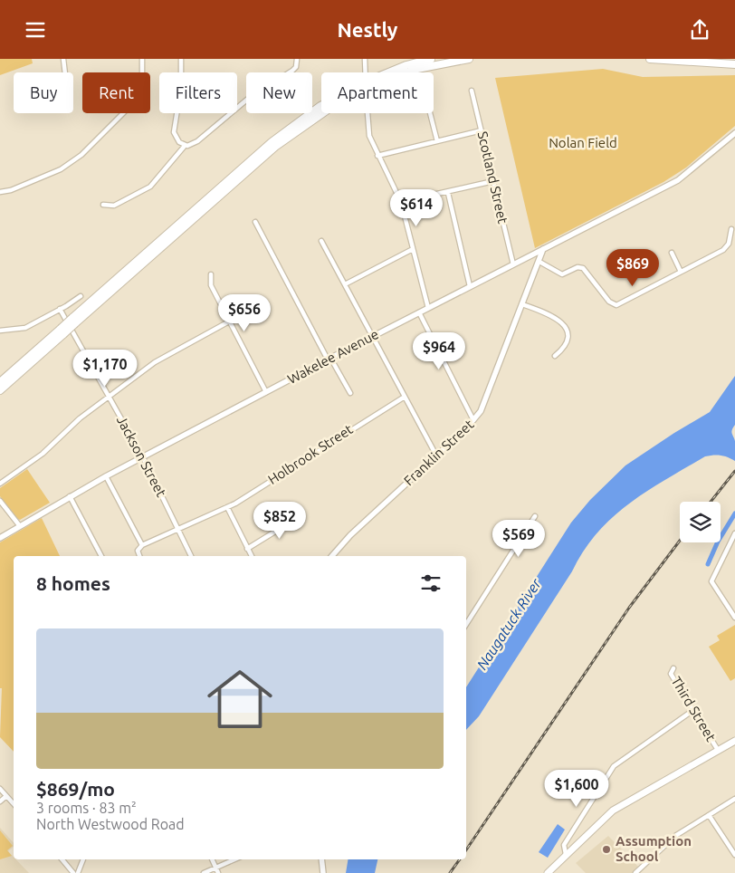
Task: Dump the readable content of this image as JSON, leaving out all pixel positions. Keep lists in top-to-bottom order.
{
  "streets": {
    "main road": ["Wakelee Avenue", "Franklin Street"],
    "street": [
      "Scotland Street",
      "Holbrook Street",
      "Jackson Street",
      "Third Street"
    ]
  },
  "crossings": [
    ["Scotland Street", "Wakelee Avenue"],
    ["Wakelee Avenue", "Franklin Street"],
    ["Wakelee Avenue", "Jackson Street"],
    ["Holbrook Street", "Jackson Street"]
  ],
  "water": ["Naugatuck River"],
  "parks": ["Nolan Field"],
  "places": ["Assumption School"],
  "page": {
    "header": "Nestly",
    "chip": [
      "Buy",
      "Rent",
      "Filters",
      "New",
      "Apartment"
    ],
    "price": [
      "$614",
      "$869",
      "$656",
      "$964",
      "$1,170",
      "$852",
      "$569",
      "$1,600"
    ],
    "heading": "8 homes",
    "list": [
      {
        "name": "$869/mo",
        "note": "3 rooms · 83 m² · North Westwood Road"
      }
    ]
  }
}
